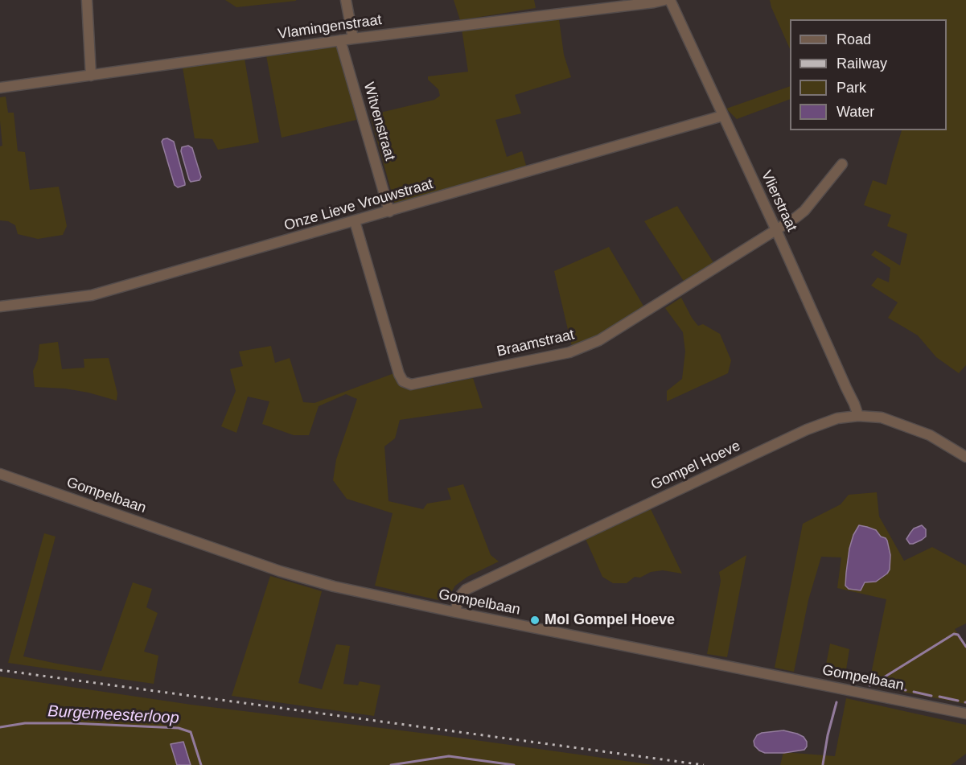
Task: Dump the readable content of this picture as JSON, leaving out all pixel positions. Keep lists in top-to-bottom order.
{
  "streets": {
    "street": [
      "Vlamingenstraat",
      "Witvenstraat",
      "Vlierstraat",
      "Onze Lieve Vrouwstraat",
      "Braamstraat",
      "Gompel Hoeve",
      "Gompelbaan"
    ]
  },
  "crossings": [
    ["Vlamingenstraat", "Witvenstraat"],
    ["Witvenstraat", "Onze Lieve Vrouwstraat"],
    ["Vlierstraat", "Onze Lieve Vrouwstraat"],
    ["Vlierstraat", "Braamstraat"],
    ["Vlierstraat", "Gompel Hoeve"],
    ["Onze Lieve Vrouwstraat", "Braamstraat"],
    ["Gompel Hoeve", "Gompelbaan"]
  ],
  "water": ["Burgemeesterloop"],
  "places": ["Mol Gompel Hoeve"],
  "legend": [
    "Road",
    "Railway",
    "Park",
    "Water"
  ]
}
